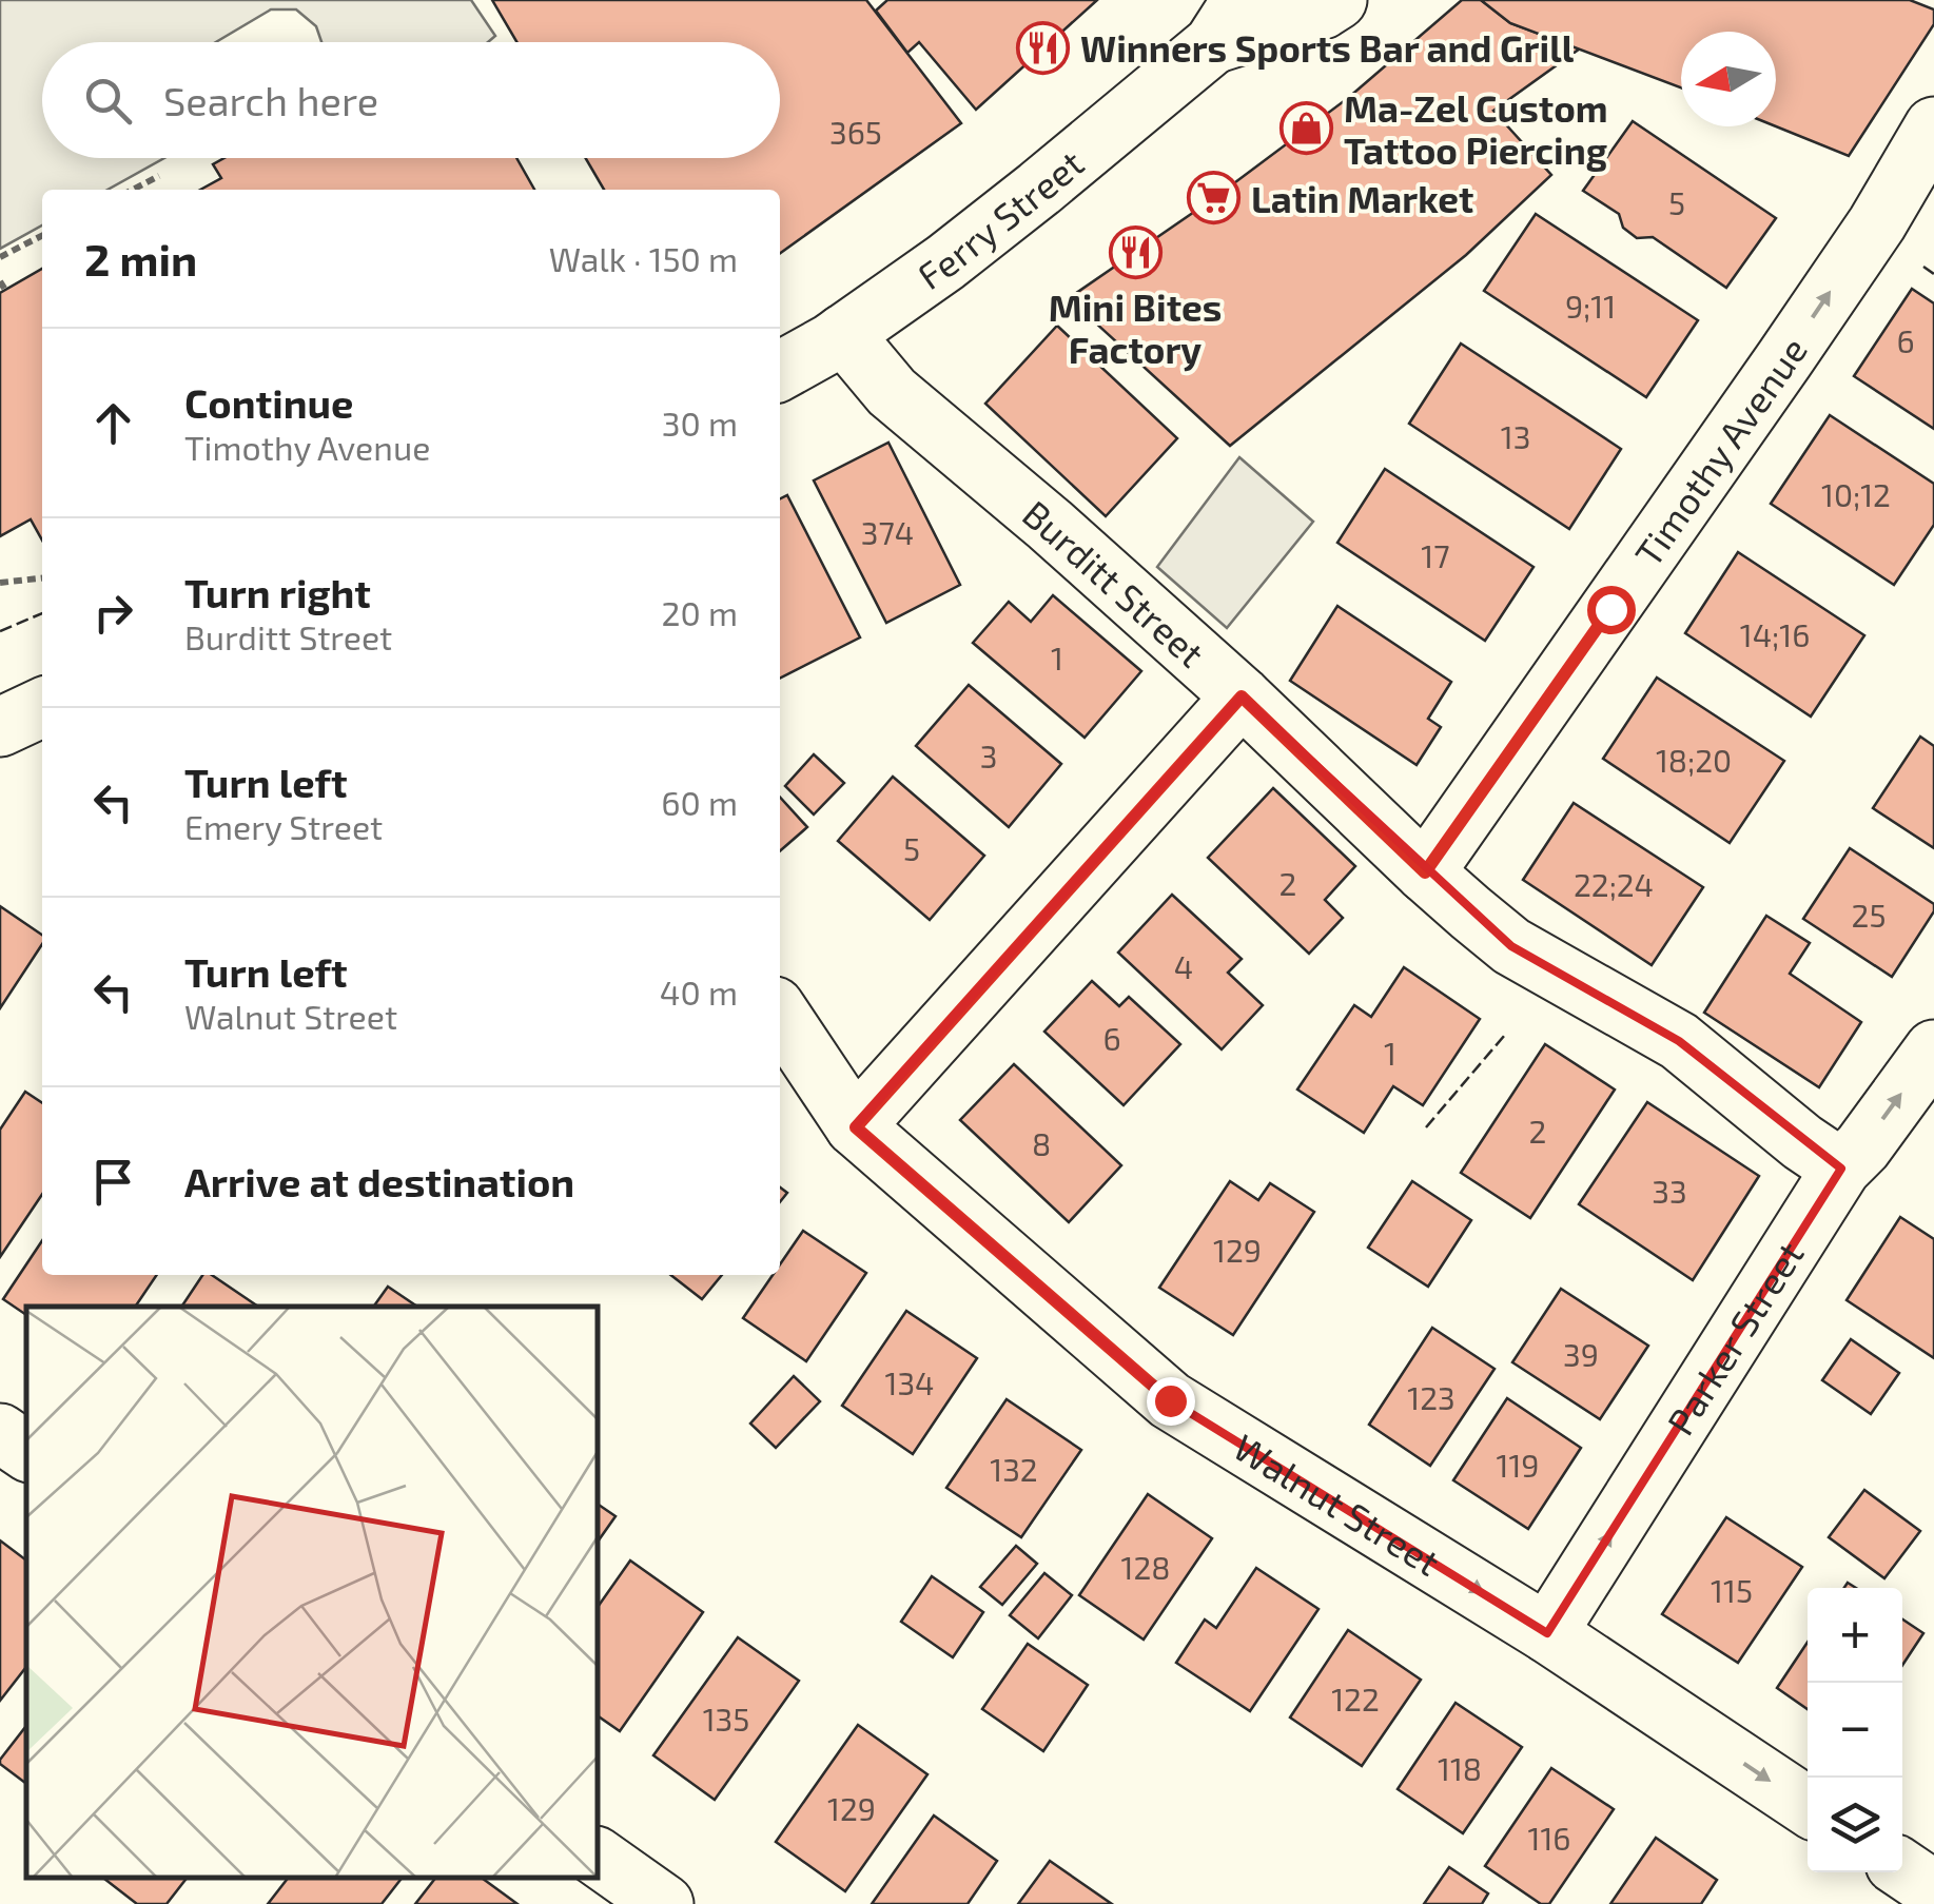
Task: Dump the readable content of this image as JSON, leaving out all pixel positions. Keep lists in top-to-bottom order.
{
  "streets": {
    "street": [
      "Ferry Street",
      "Timothy Avenue",
      "Burditt Street",
      "Parker Street",
      "Walnut Street"
    ]
  },
  "crossings": [
    ["Ferry Street", "Burditt Street"],
    ["Timothy Avenue", "Burditt Street"],
    ["Burditt Street", "Parker Street"],
    ["Parker Street", "Walnut Street"]
  ],
  "one_way": ["Timothy Avenue", "Parker Street", "Walnut Street"],
  "places": {
    "restaurant": ["Winners Sports Bar and Grill", "Mini Bites Factory"],
    "shop": ["Ma-Zel Custom Tattoo Piercing"],
    "supermarket": ["Latin Market"]
  },
  "house_numbers": [
    "365",
    "5",
    "9;11",
    "6",
    "13",
    "10;12",
    "374",
    "17",
    "14;16",
    "1",
    "3",
    "18;20",
    "5",
    "2",
    "22;24",
    "25",
    "4",
    "6",
    "1",
    "2",
    "8",
    "33",
    "129",
    "39",
    "134",
    "123",
    "119",
    "132",
    "128",
    "115",
    "122",
    "135",
    "118",
    "129",
    "116"
  ],
  "north": "left",
  "page": {
    "search": "Search here",
    "heading": ["2 min", "Walk · 150 m"],
    "list": [
      ["Continue", "Timothy Avenue", "30 m"],
      ["Turn right", "Burditt Street", "20 m"],
      ["Turn left", "Emery Street", "60 m"],
      ["Turn left", "Walnut Street", "40 m"],
      "Arrive at destination"
    ],
    "map_buttons": ["+", "−"]
  }
}
